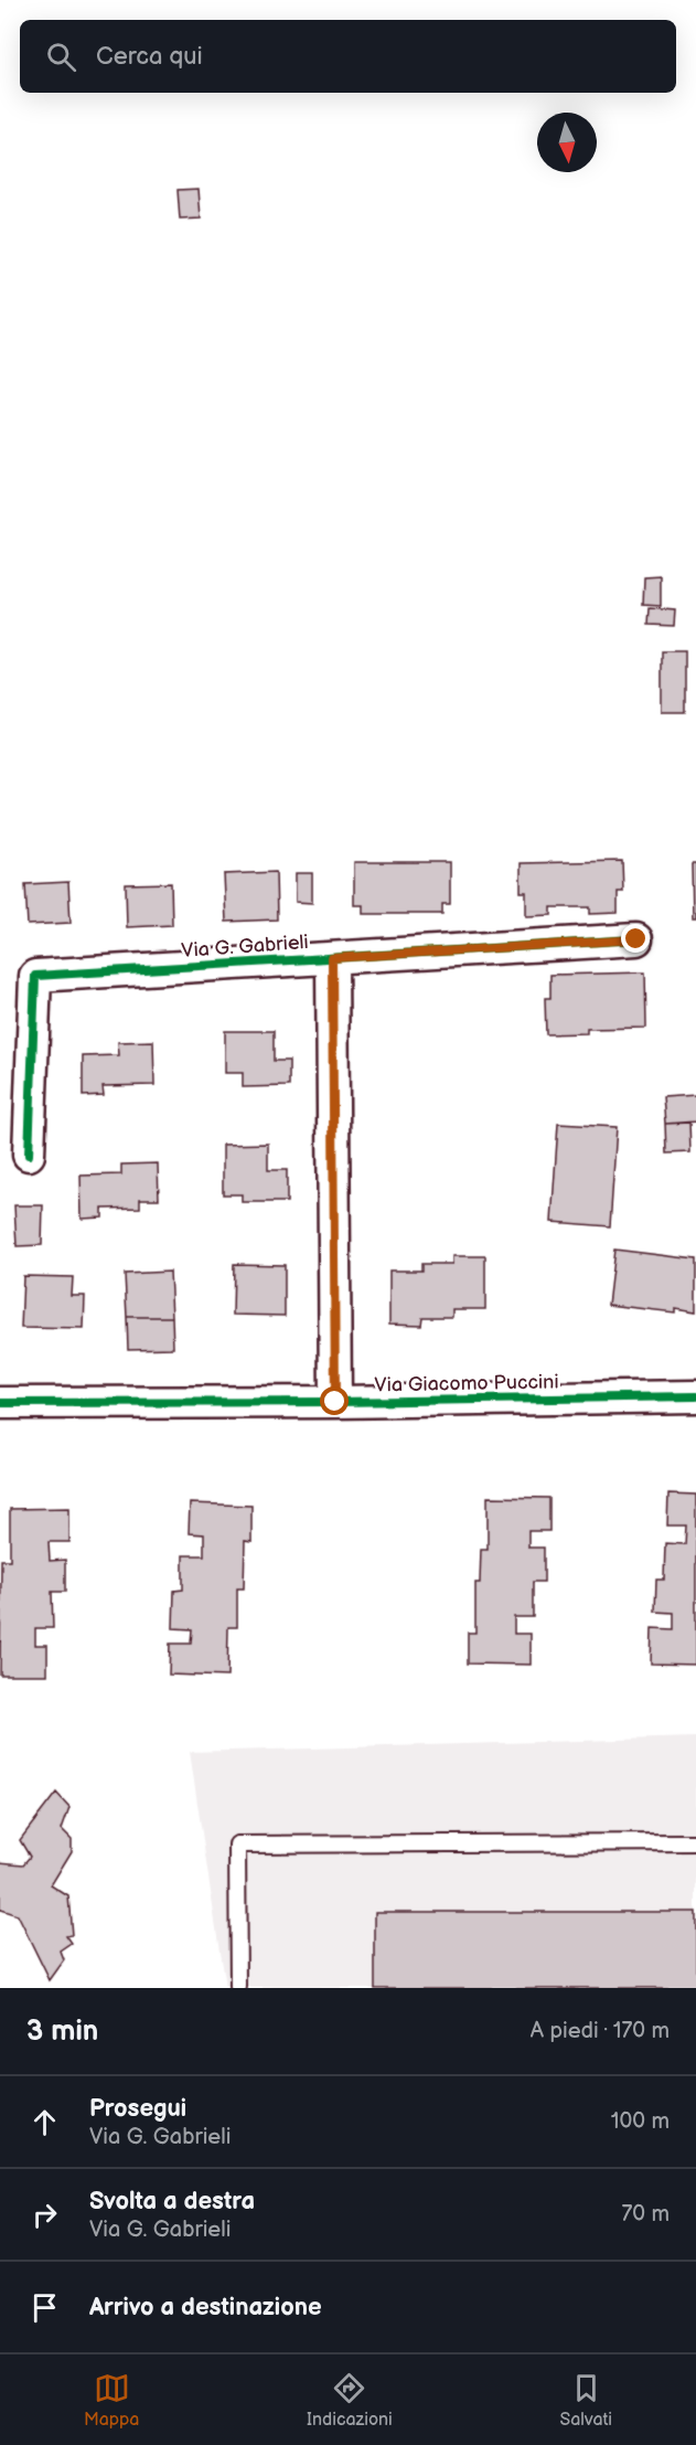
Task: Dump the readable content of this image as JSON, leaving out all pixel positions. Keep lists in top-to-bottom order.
{
  "streets": {
    "street": ["Via G. Gabrieli", "Via Giacomo Puccini"]
  },
  "crossings": [
    ["Via G. Gabrieli", "Via Giacomo Puccini"]
  ],
  "north": "bottom",
  "page": {
    "search": "Cerca qui",
    "heading": ["3 min", "A piedi · 170 m"],
    "list": [
      ["Prosegui", "Via G. Gabrieli", "100 m"],
      ["Svolta a destra", "Via G. Gabrieli", "70 m"],
      "Arrivo a destinazione"
    ],
    "nav": ["Mappa", "Indicazioni", "Salvati"]
  }
}
